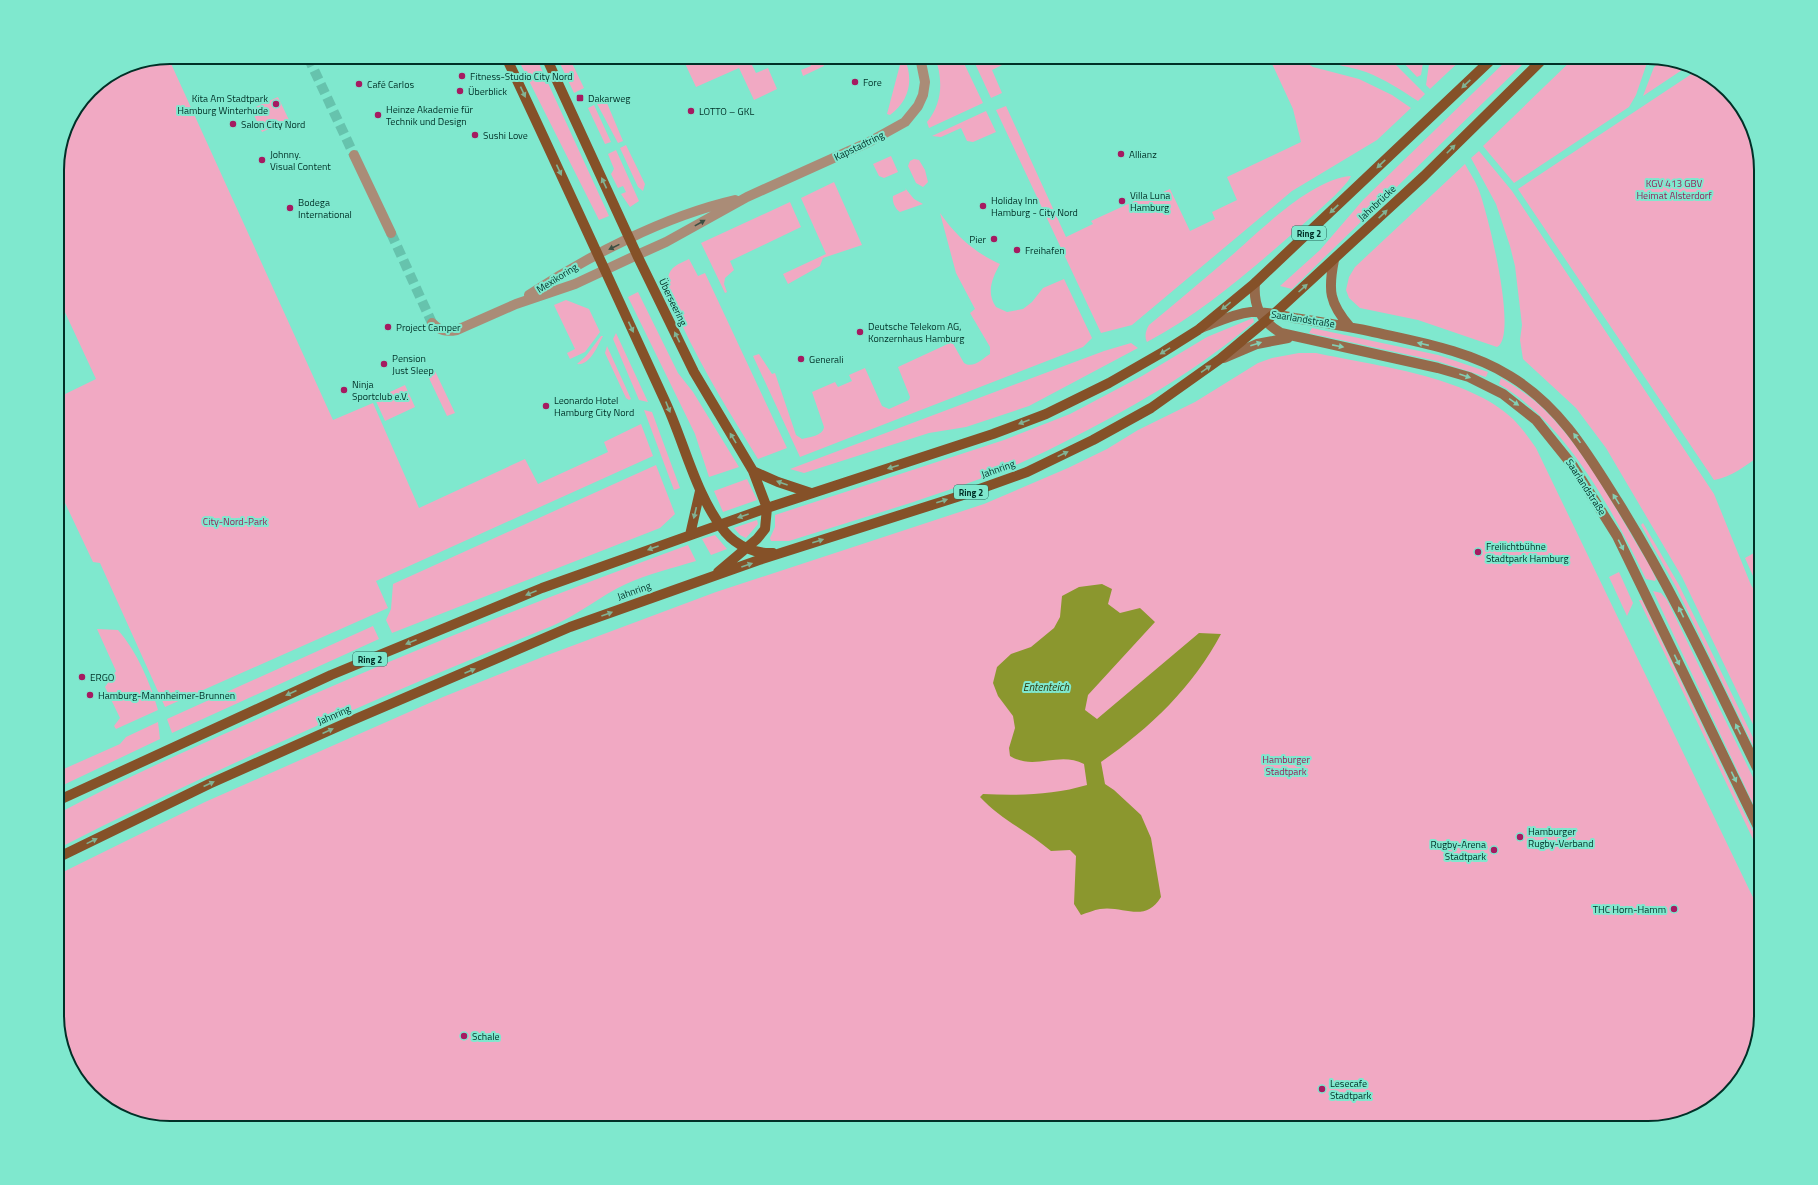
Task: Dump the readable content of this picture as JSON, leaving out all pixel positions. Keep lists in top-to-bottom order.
{
  "streets": {
    "main road": [
      "Jahnbrücke",
      "Ring 2",
      "Überseering",
      "Saarlandstraße",
      "Jahnring"
    ],
    "street": ["Kapstadtring", "Mexikoring"]
  },
  "crossings": [
    ["Kapstadtring", "Mexikoring"],
    ["Kapstadtring", "Überseering"],
    ["Jahnbrücke", "Saarlandstraße"],
    ["Jahnbrücke", "Jahnring"],
    ["Ring 2", "Überseering"],
    ["Ring 2", "Saarlandstraße"],
    ["Mexikoring", "Überseering"],
    ["Überseering", "Jahnring"]
  ],
  "water": ["Ententeich"],
  "parks": ["KGV 413 GBV Heimat Alsterdorf", "City-Nord-Park", "Hamburger Stadtpark"],
  "places": {
    "other": [
      "Fitness-Studio City Nord",
      "Fore",
      "Café Carlos",
      "Überblick",
      "Kita Am Stadtpark Hamburg Winterhude",
      "LOTTO – GKL",
      "Heinze Akademie für Technik und Design",
      "Salon City Nord",
      "Sushi Love",
      "Allianz",
      "Johnny. Visual Content",
      "Villa Luna Hamburg",
      "Holiday Inn Hamburg - City Nord",
      "Bodega International",
      "Pier",
      "Freihafen",
      "Project Camper",
      "Deutsche Telekom AG, Konzernhaus Hamburg",
      "Generali",
      "Pension Just Sleep",
      "Ninja Sportclub e.V.",
      "Leonardo Hotel Hamburg City Nord",
      "Freilichtbühne Stadtpark Hamburg",
      "ERGO",
      "Hamburg-Mannheimer-Brunnen",
      "Hamburger Rugby-Verband",
      "Rugby-Arena Stadtpark",
      "THC Horn-Hamm",
      "Schale",
      "Lesecafe Stadtpark"
    ],
    "transit": ["Dakarweg"]
  }
}
